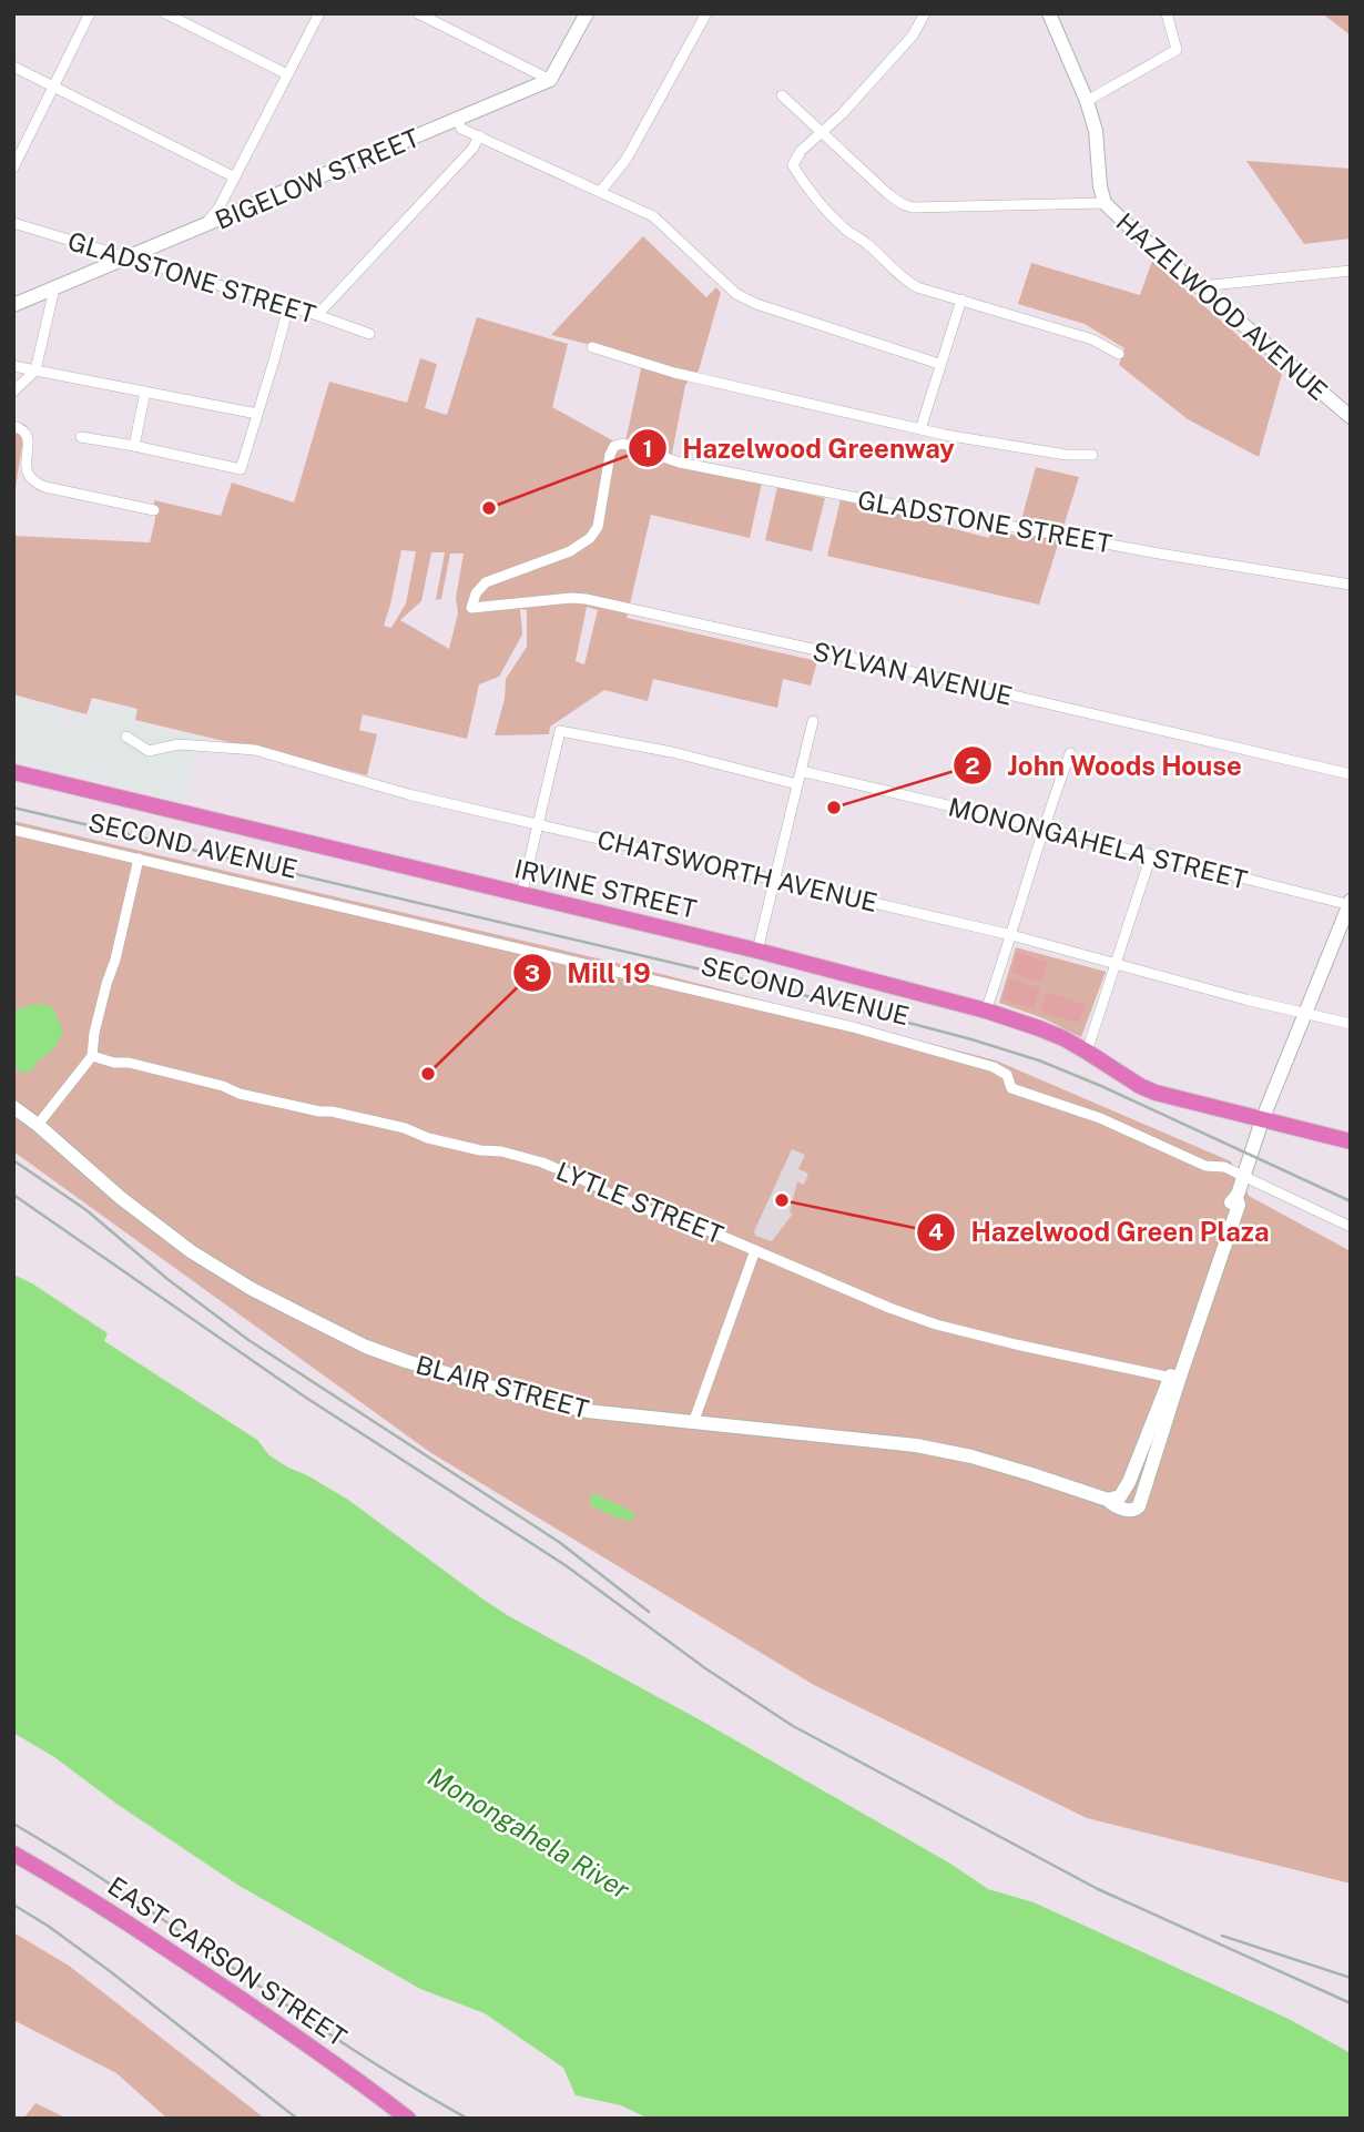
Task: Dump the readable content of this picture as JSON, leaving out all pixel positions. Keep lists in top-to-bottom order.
{
  "streets": {
    "main road": ["IRVINE STREET", "EAST CARSON STREET"],
    "street": [
      "BIGELOW STREET",
      "GLADSTONE STREET",
      "HAZELWOOD AVENUE",
      "SYLVAN AVENUE",
      "MONONGAHELA STREET",
      "SECOND AVENUE",
      "CHATSWORTH AVENUE",
      "LYTLE STREET",
      "BLAIR STREET"
    ]
  },
  "crossings": [
    ["BIGELOW STREET", "GLADSTONE STREET"],
    ["GLADSTONE STREET", "SYLVAN AVENUE"],
    ["LYTLE STREET", "BLAIR STREET"]
  ],
  "water": ["Monongahela River"],
  "places": [
    "Hazelwood Greenway",
    "John Woods House",
    "Mill 19",
    "Hazelwood Green Plaza"
  ]
}
